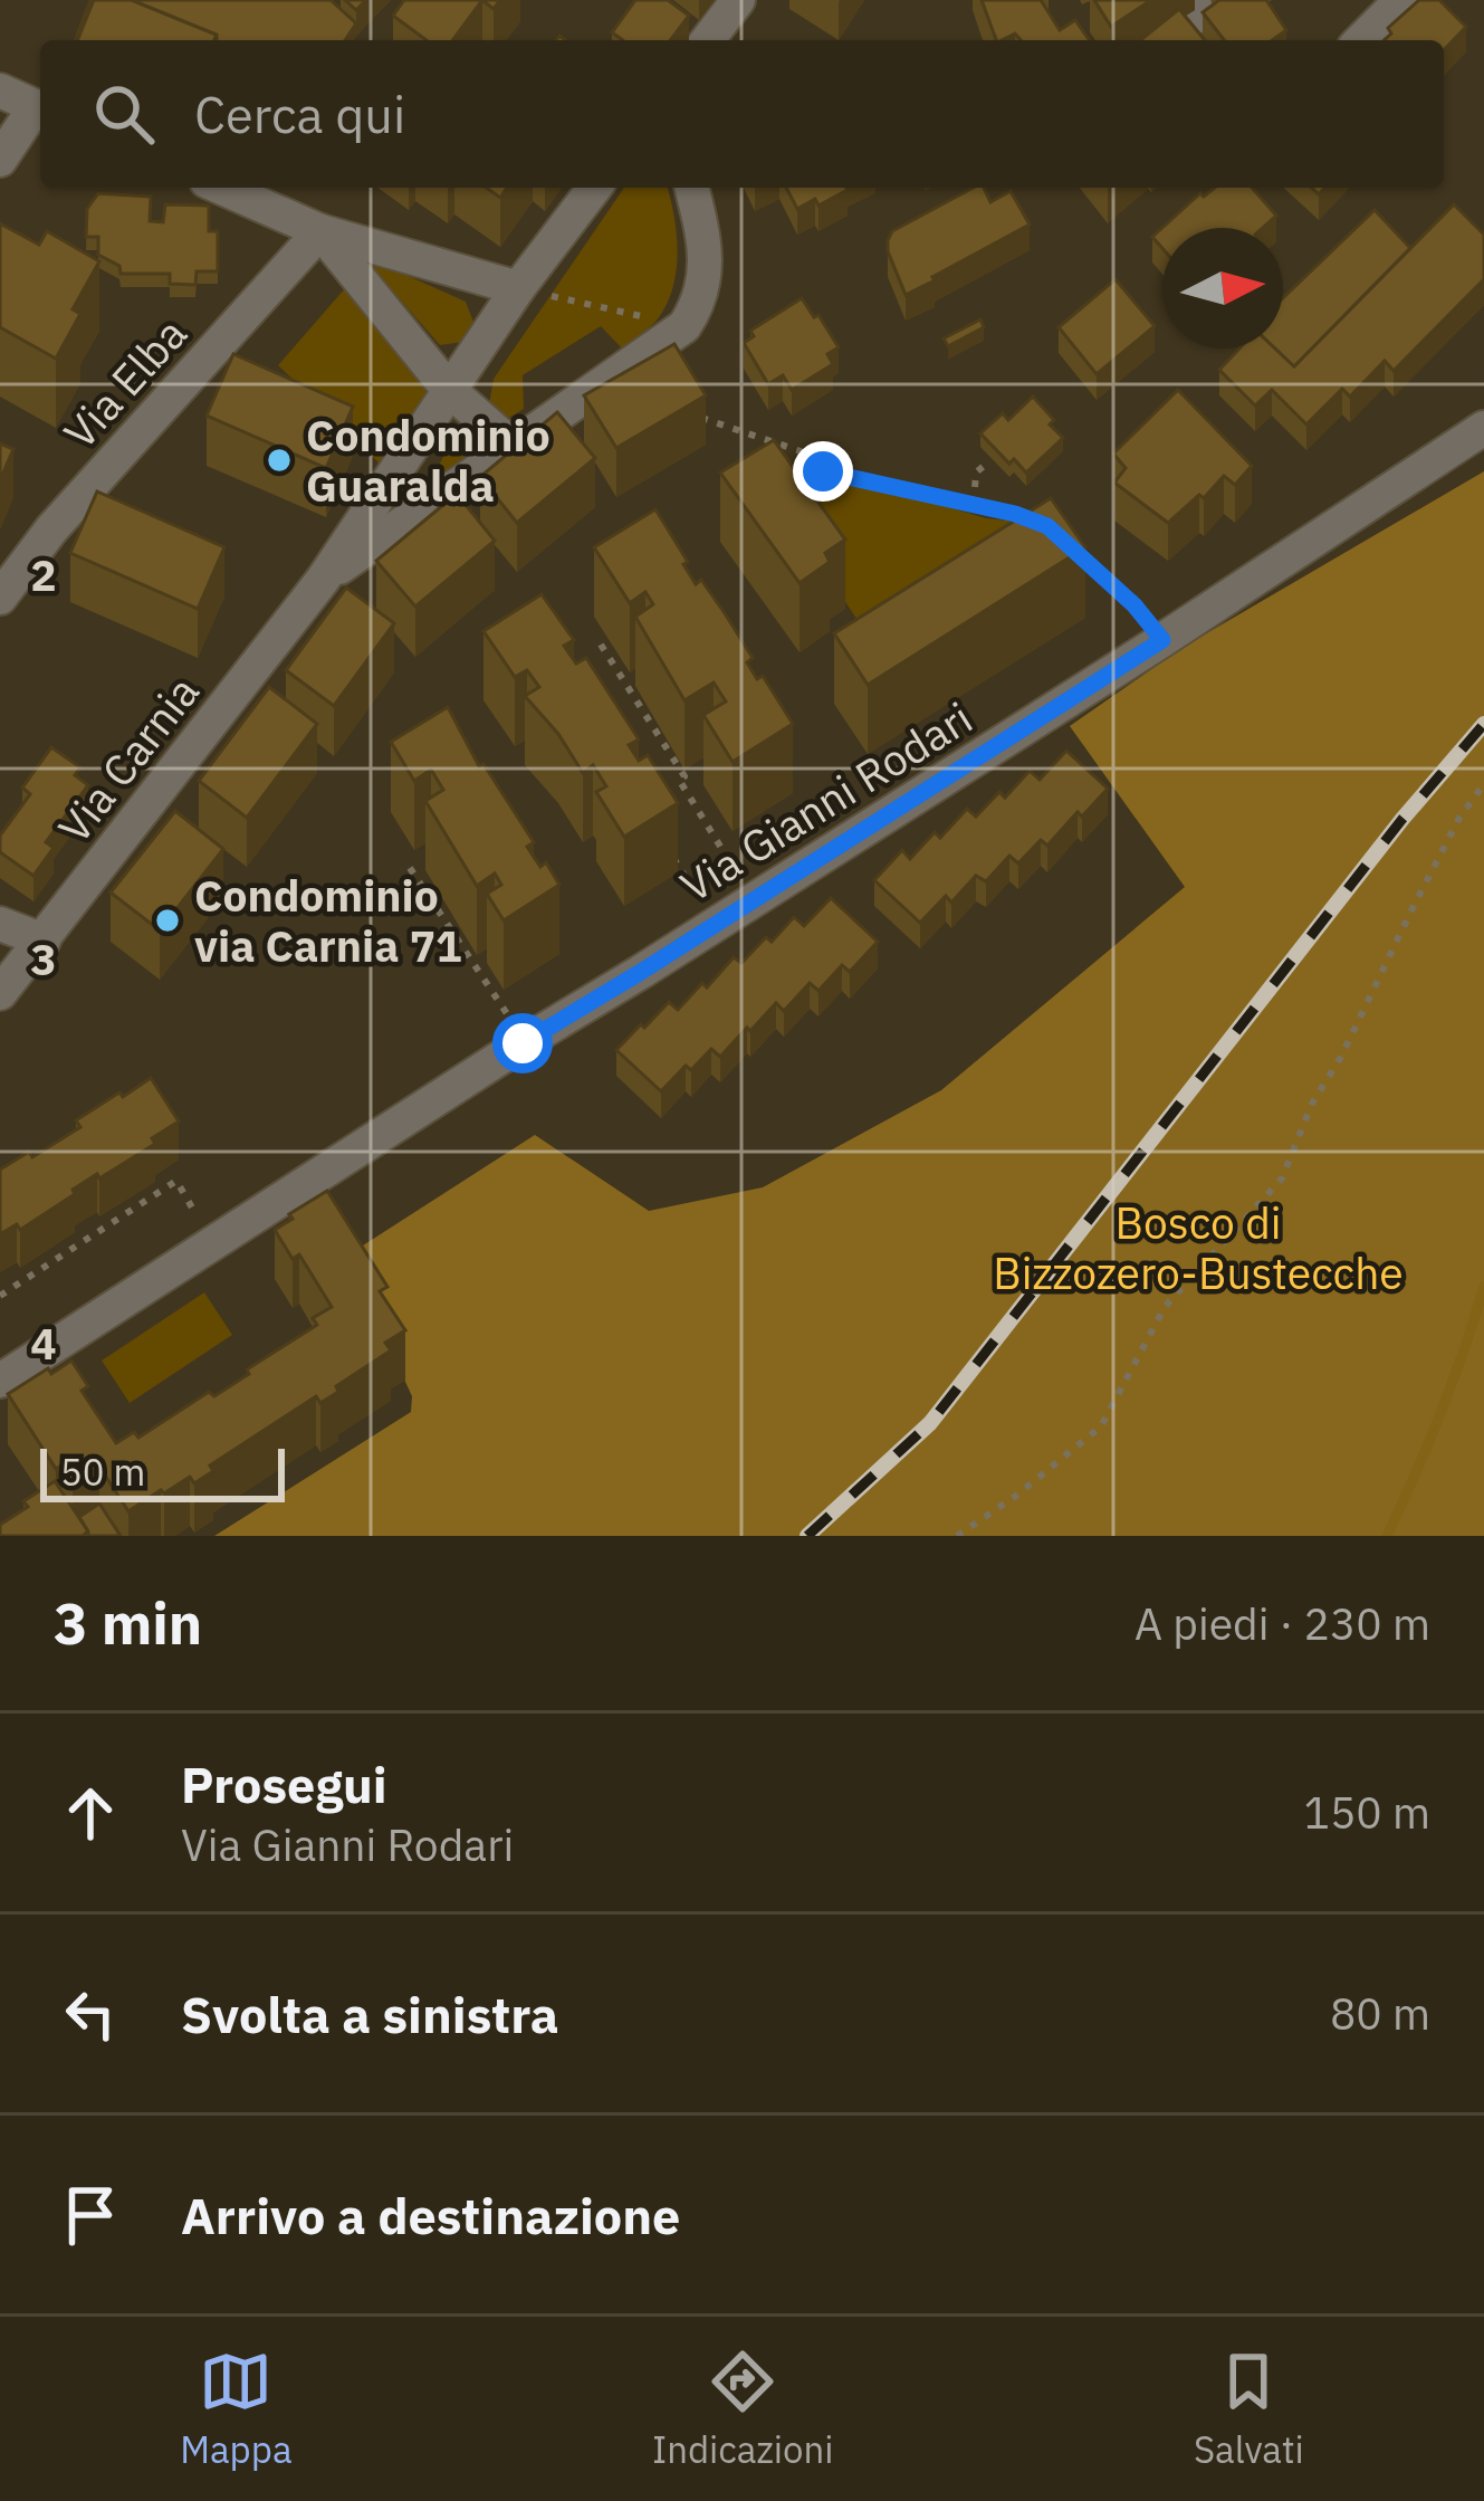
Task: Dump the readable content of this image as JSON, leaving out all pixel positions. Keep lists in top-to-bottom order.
{
  "streets": {
    "street": ["Via Elba", "Via Carnia", "Via Gianni Rodari"]
  },
  "parks": ["Bosco di Bizzozero-Bustecche"],
  "places": ["Condominio Guaralda", "Condominio via Carnia 71"],
  "scale_bar": "50 m",
  "north": "right",
  "page": {
    "search": "Cerca qui",
    "scale": "50 m",
    "heading": ["3 min", "A piedi · 230 m"],
    "list": [
      ["Prosegui", "Via Gianni Rodari", "150 m"],
      ["Svolta a sinistra", "80 m"],
      "Arrivo a destinazione"
    ],
    "nav": ["Mappa", "Indicazioni", "Salvati"]
  },
  "grid": {
    "rows": ["2", "3", "4"]
  }
}
